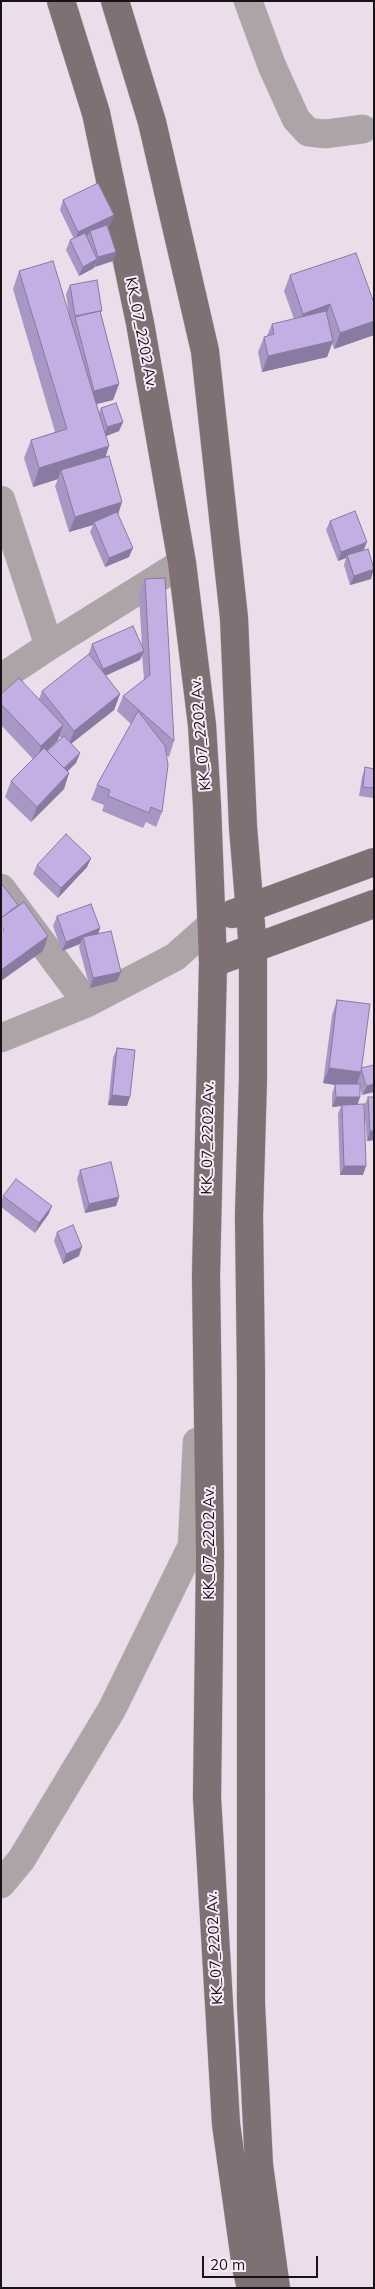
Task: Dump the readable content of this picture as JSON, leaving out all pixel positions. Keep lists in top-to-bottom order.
{
  "streets": {
    "main road": ["KK_07_2202 Av."]
  },
  "scale_bar": "20 m"
}
